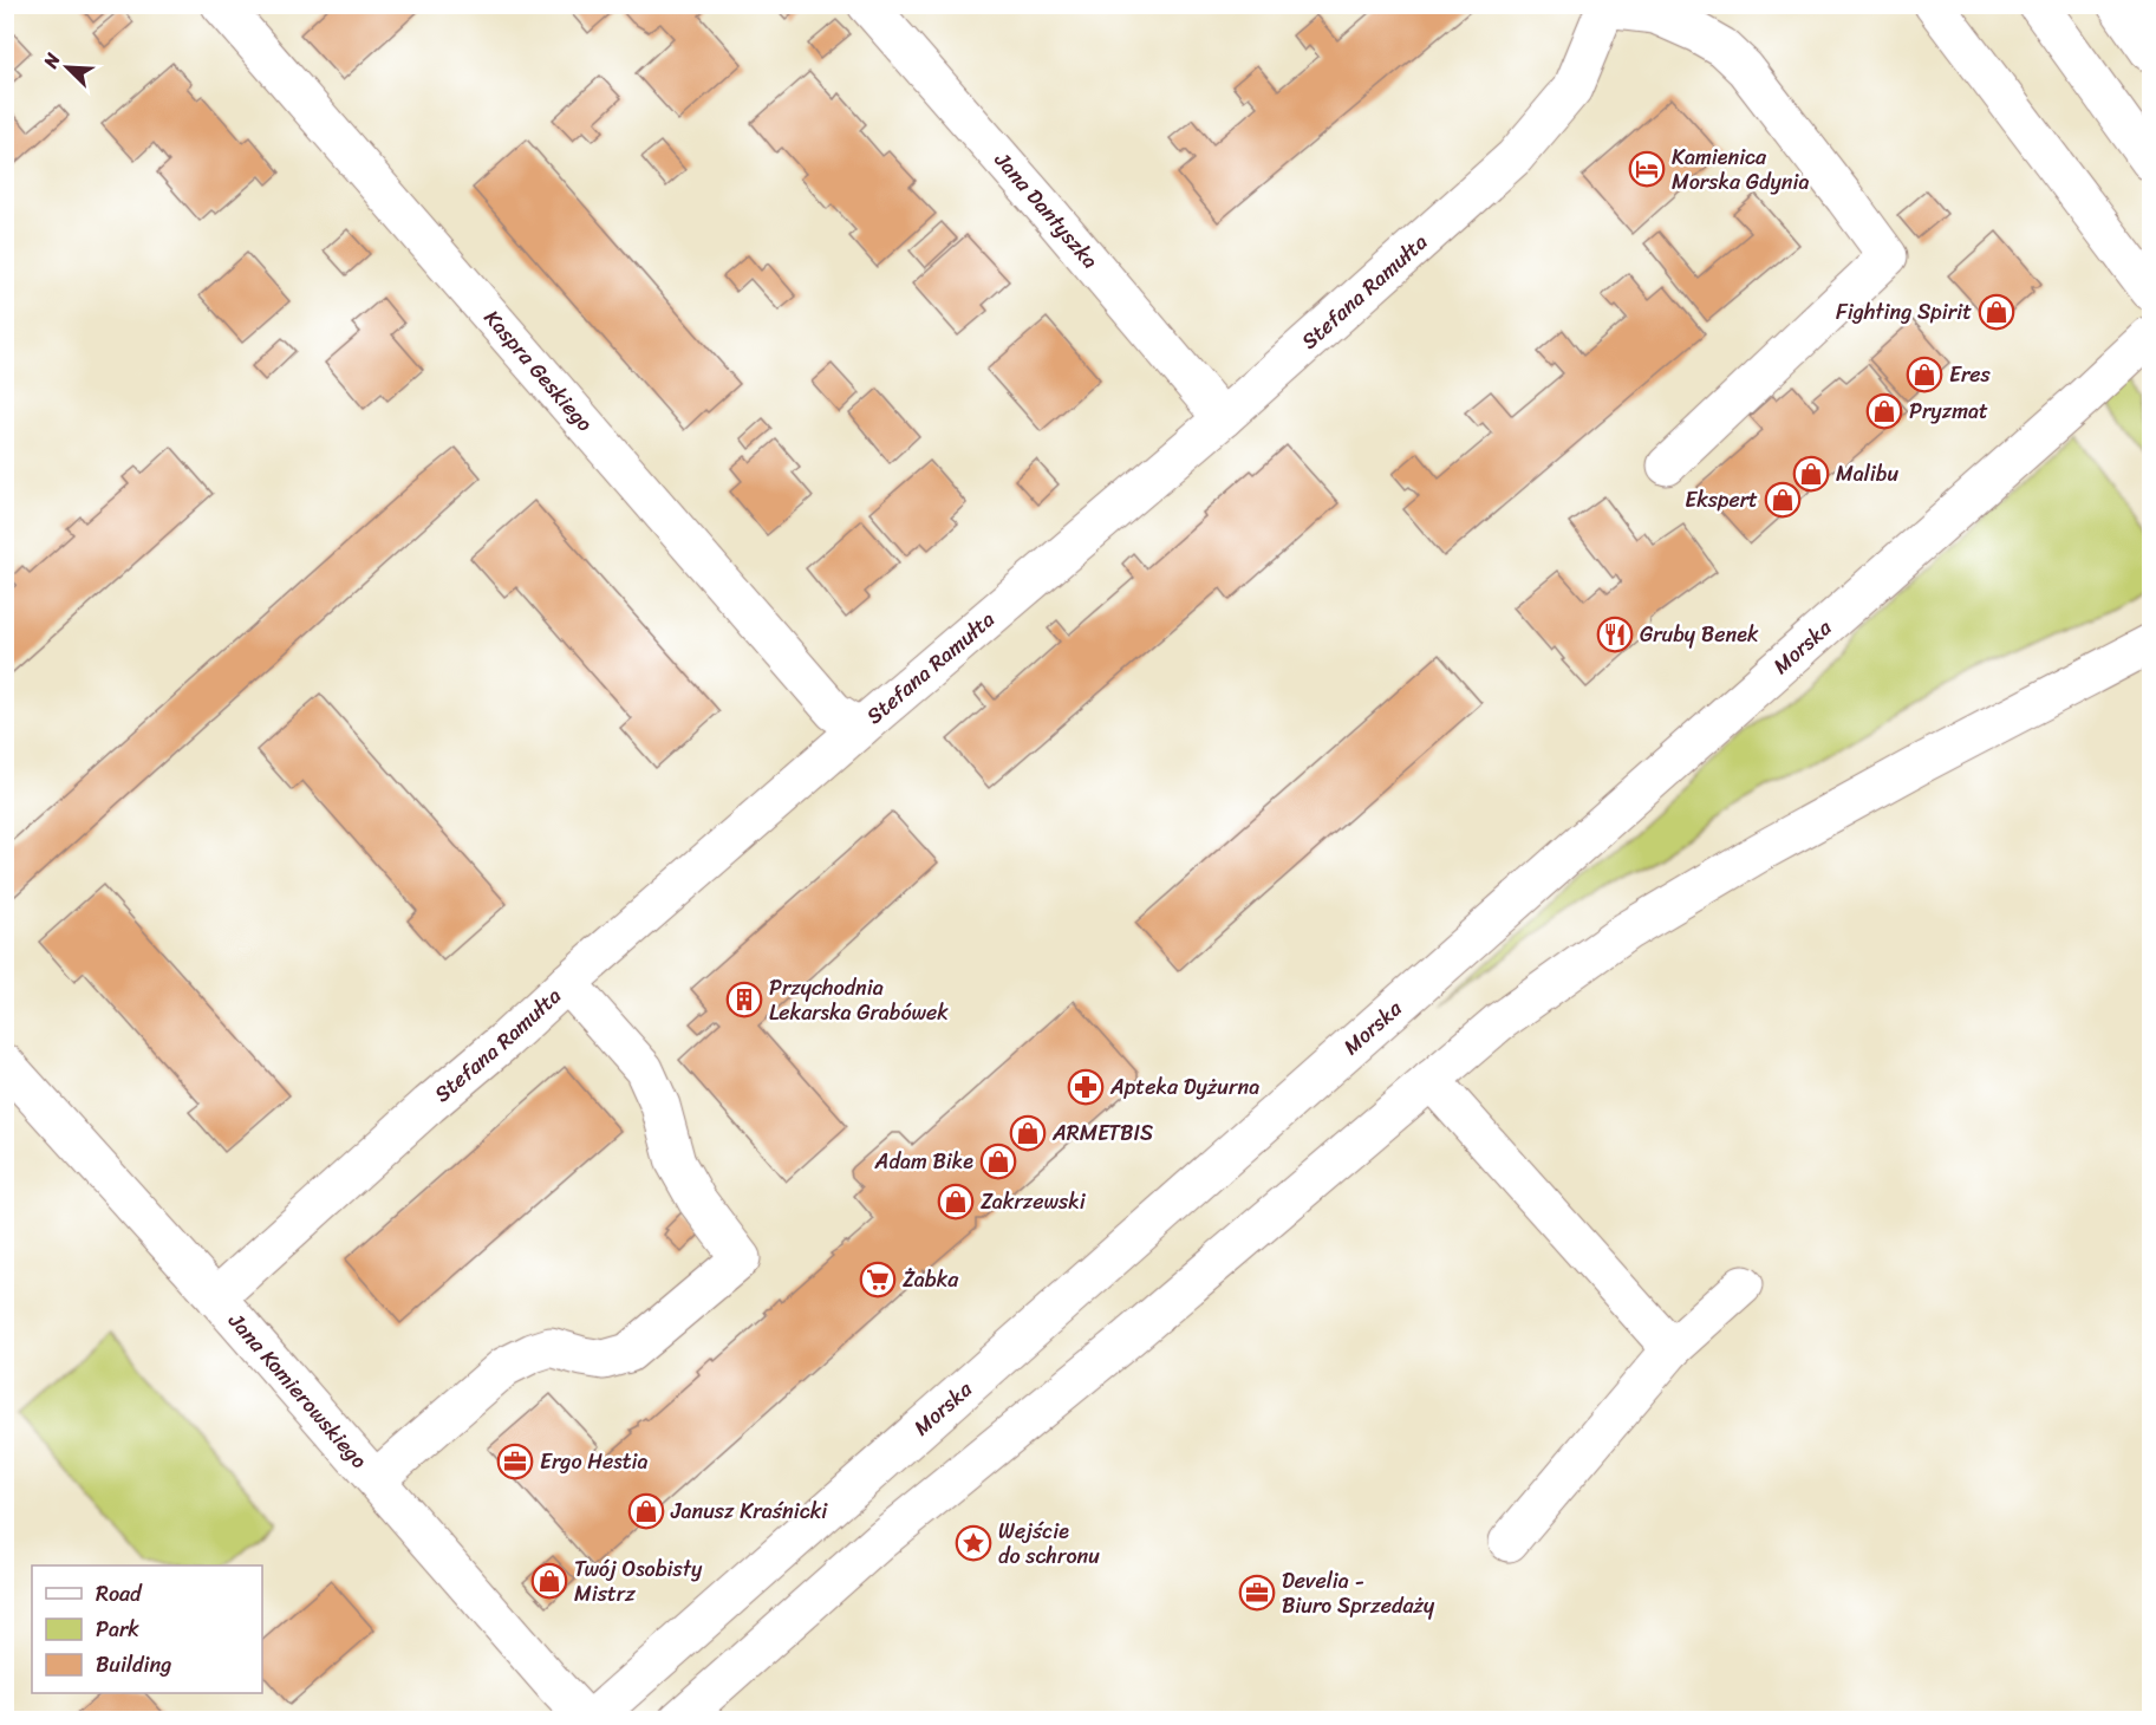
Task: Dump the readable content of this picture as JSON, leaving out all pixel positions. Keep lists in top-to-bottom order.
{
  "streets": {
    "main road": [
      "Jana Dantyszka",
      "Stefana Ramułta",
      "Kaspra Geskiego",
      "Morska",
      "Jana Komierowskiego"
    ]
  },
  "crossings": [
    ["Jana Dantyszka", "Stefana Ramułta"],
    ["Stefana Ramułta", "Kaspra Geskiego"],
    ["Stefana Ramułta", "Jana Komierowskiego"],
    ["Morska", "Jana Komierowskiego"]
  ],
  "places": {
    "hotel": ["Kamienica Morska Gdynia"],
    "shop": [
      "Fighting Spirit",
      "Eres",
      "Pryzmat",
      "Malibu",
      "Ekspert",
      "ARMETBIS",
      "Adam Bike",
      "Zakrzewski",
      "Janusz Kraśnicki",
      "Twój Osobisty Mistrz"
    ],
    "restaurant": ["Gruby Benek"],
    "building": ["Przychodnia Lekarska Grabówek"],
    "pharmacy": ["Apteka Dyżurna"],
    "supermarket": ["Żabka"],
    "office": ["Ergo Hestia", "Develia - Biuro Sprzedaży"],
    "place": ["Wejście do schronu"]
  },
  "legend": ["Road", "Park", "Building"],
  "north": "top left"
}
